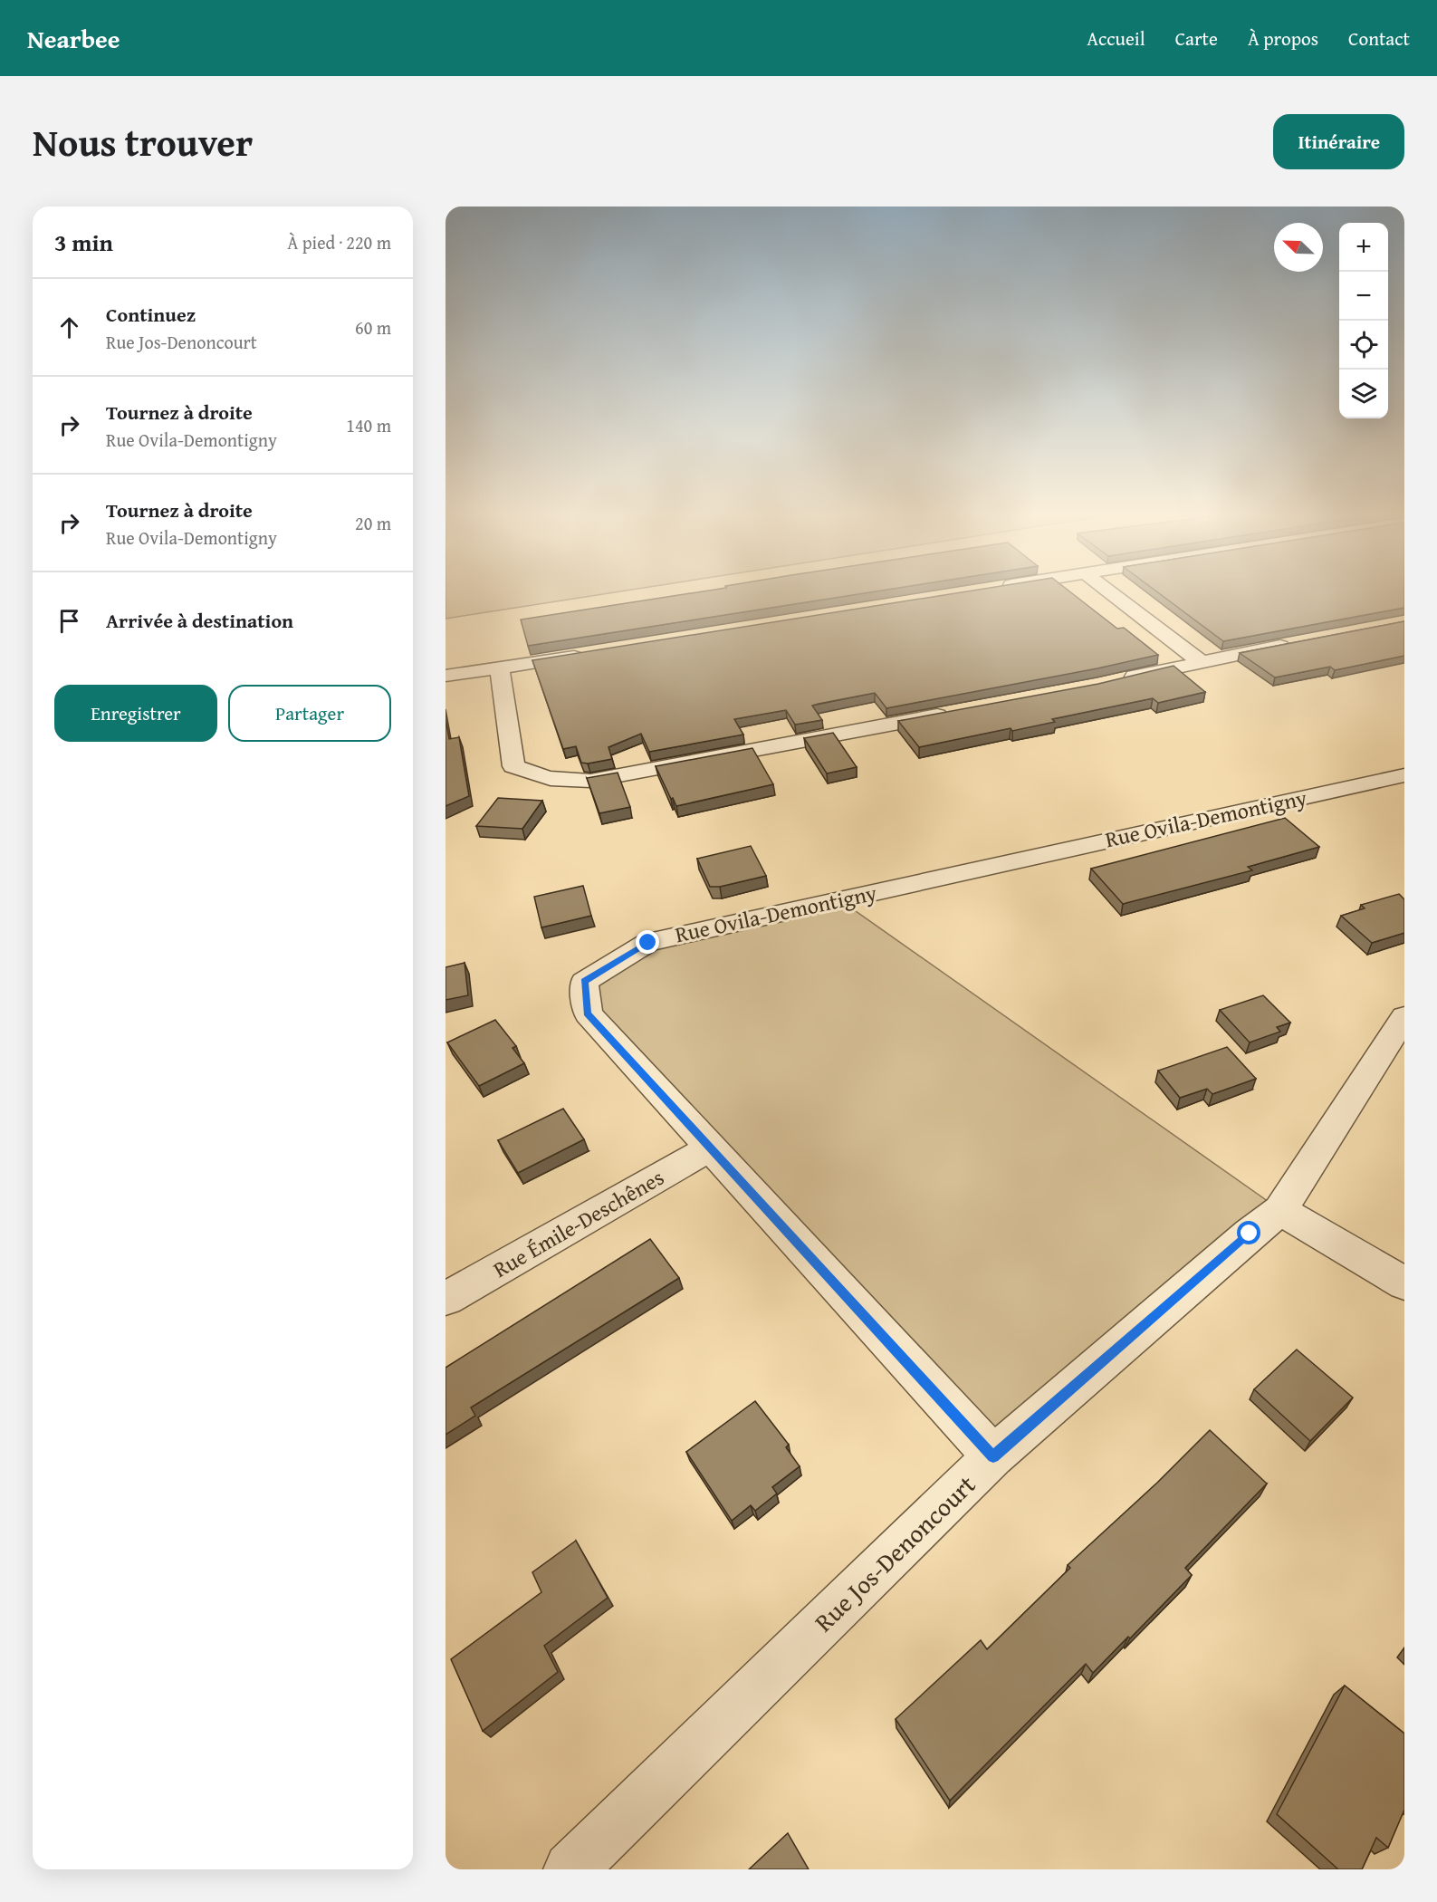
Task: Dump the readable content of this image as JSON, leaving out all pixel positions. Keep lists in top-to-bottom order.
{
  "streets": {
    "street": ["Rue Ovila-Demontigny", "Rue Émile-Deschênes", "Rue Jos-Denoncourt"]
  },
  "crossings": [
    ["Rue Ovila-Demontigny", "Rue Émile-Deschênes"],
    ["Rue Ovila-Demontigny", "Rue Jos-Denoncourt"]
  ],
  "north": "top left",
  "page": {
    "header": "Nearbee",
    "nav": [
      "Accueil",
      "Carte",
      "À propos",
      "Contact"
    ],
    "title": "Nous trouver",
    "buttons": [
      "Itinéraire",
      ["Enregistrer", "Partager"]
    ],
    "heading": ["3 min", "À pied · 220 m"],
    "map_buttons": ["+", "−"],
    "list": [
      ["Continuez", "Rue Jos-Denoncourt", "60 m"],
      ["Tournez à droite", "Rue Ovila-Demontigny", "140 m"],
      ["Tournez à droite", "Rue Ovila-Demontigny", "20 m"],
      "Arrivée à destination"
    ]
  }
}
